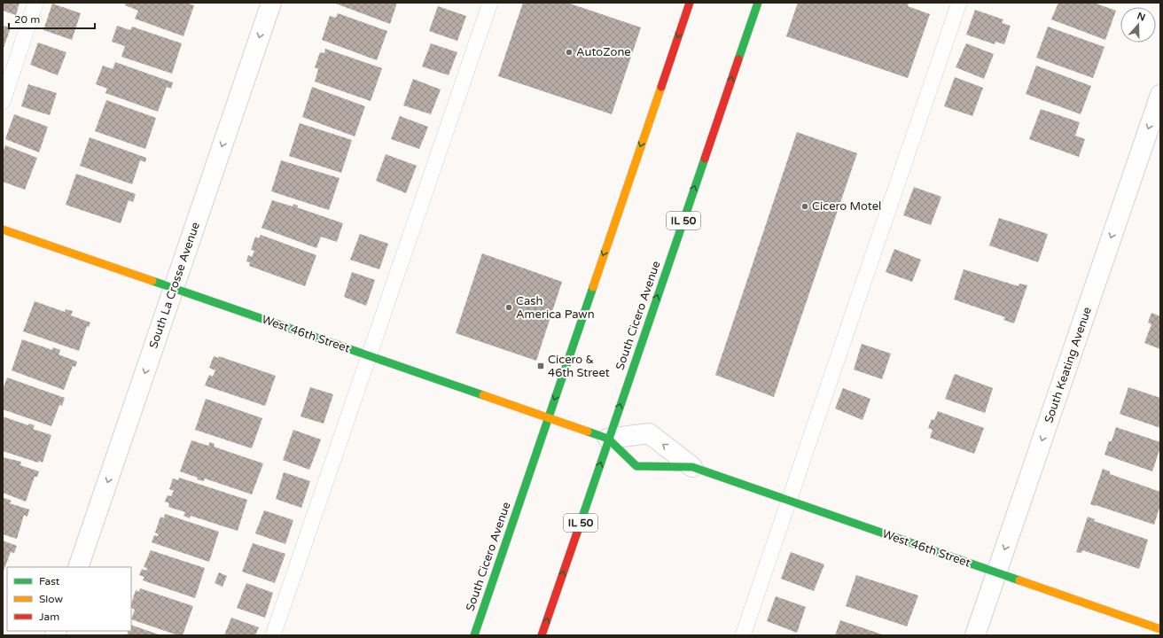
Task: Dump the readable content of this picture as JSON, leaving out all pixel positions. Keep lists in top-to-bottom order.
{
  "streets": {
    "main road": ["IL 50", "South Cicero Avenue", "West 46th Street"],
    "street": ["South La Crosse Avenue", "South Keating Avenue"]
  },
  "crossings": [
    ["South La Crosse Avenue", "West 46th Street"],
    ["South Cicero Avenue", "West 46th Street"],
    ["West 46th Street", "South Keating Avenue"]
  ],
  "one_way": ["South La Crosse Avenue", "South Keating Avenue"],
  "places": {
    "other": ["AutoZone", "Cicero Motel", "Cash America Pawn"],
    "transit": ["Cicero & 46th Street"]
  },
  "legend": ["Fast", "Slow", "Jam"],
  "scale_bar": "20 m",
  "north": "top"
}
